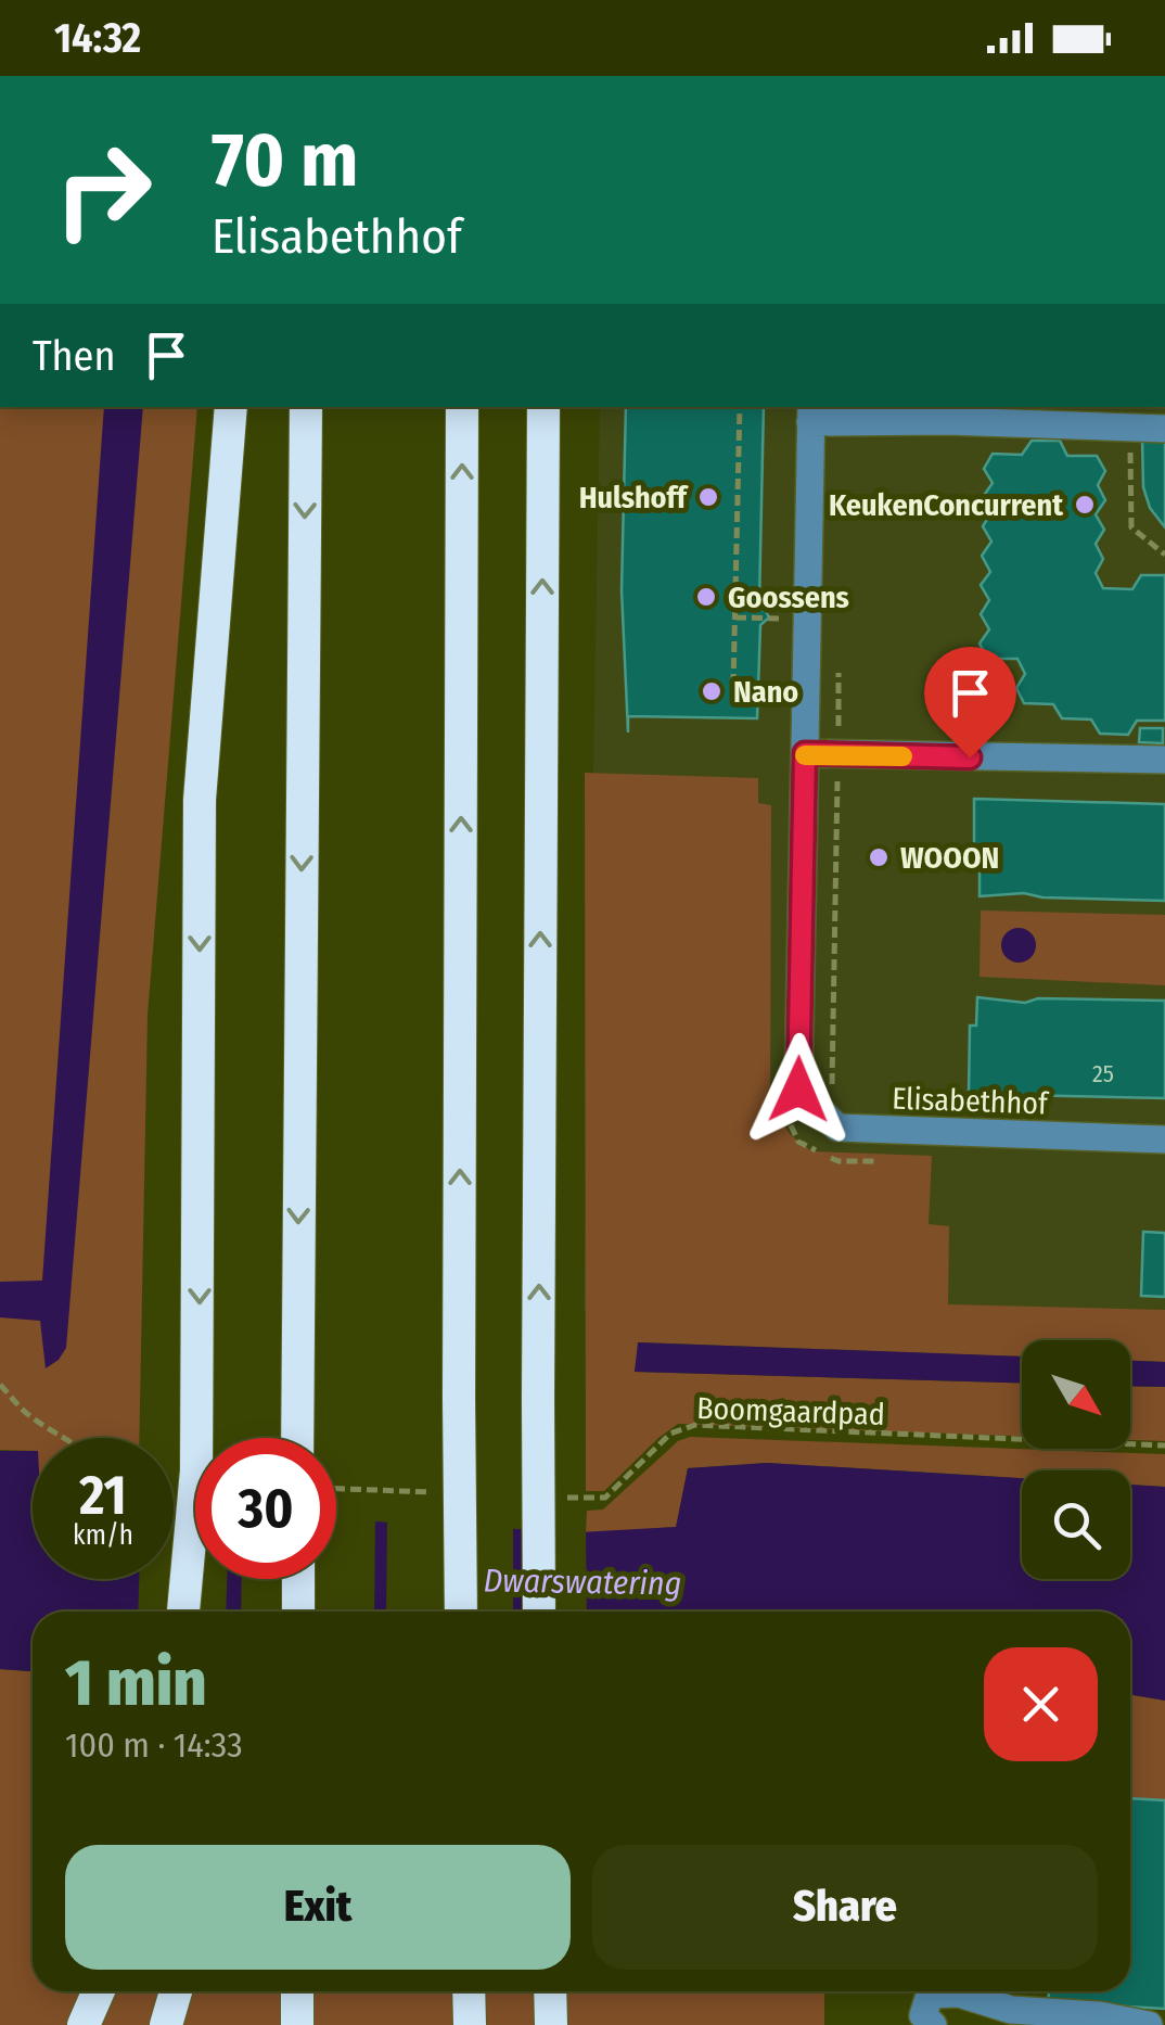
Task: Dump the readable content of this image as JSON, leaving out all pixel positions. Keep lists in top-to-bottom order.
{
  "streets": {
    "street": ["Elisabethhof"],
    "path": ["Boomgaardpad"]
  },
  "water": ["Dwarswatering"],
  "places": [
    "Hulshoff",
    "KeukenConcurrent",
    "Goossens",
    "Nano",
    "WOOON"
  ],
  "house_numbers": ["25"],
  "north": "bottom right",
  "page": {
    "status": "14:32",
    "turn": ["70 m", "Elisabethhof"],
    "then": "Then",
    "speed": "21 km/h",
    "limit": "30",
    "heading": ["1 min", "100 m · 14:33"],
    "buttons": ["Exit", "Share"]
  }
}
